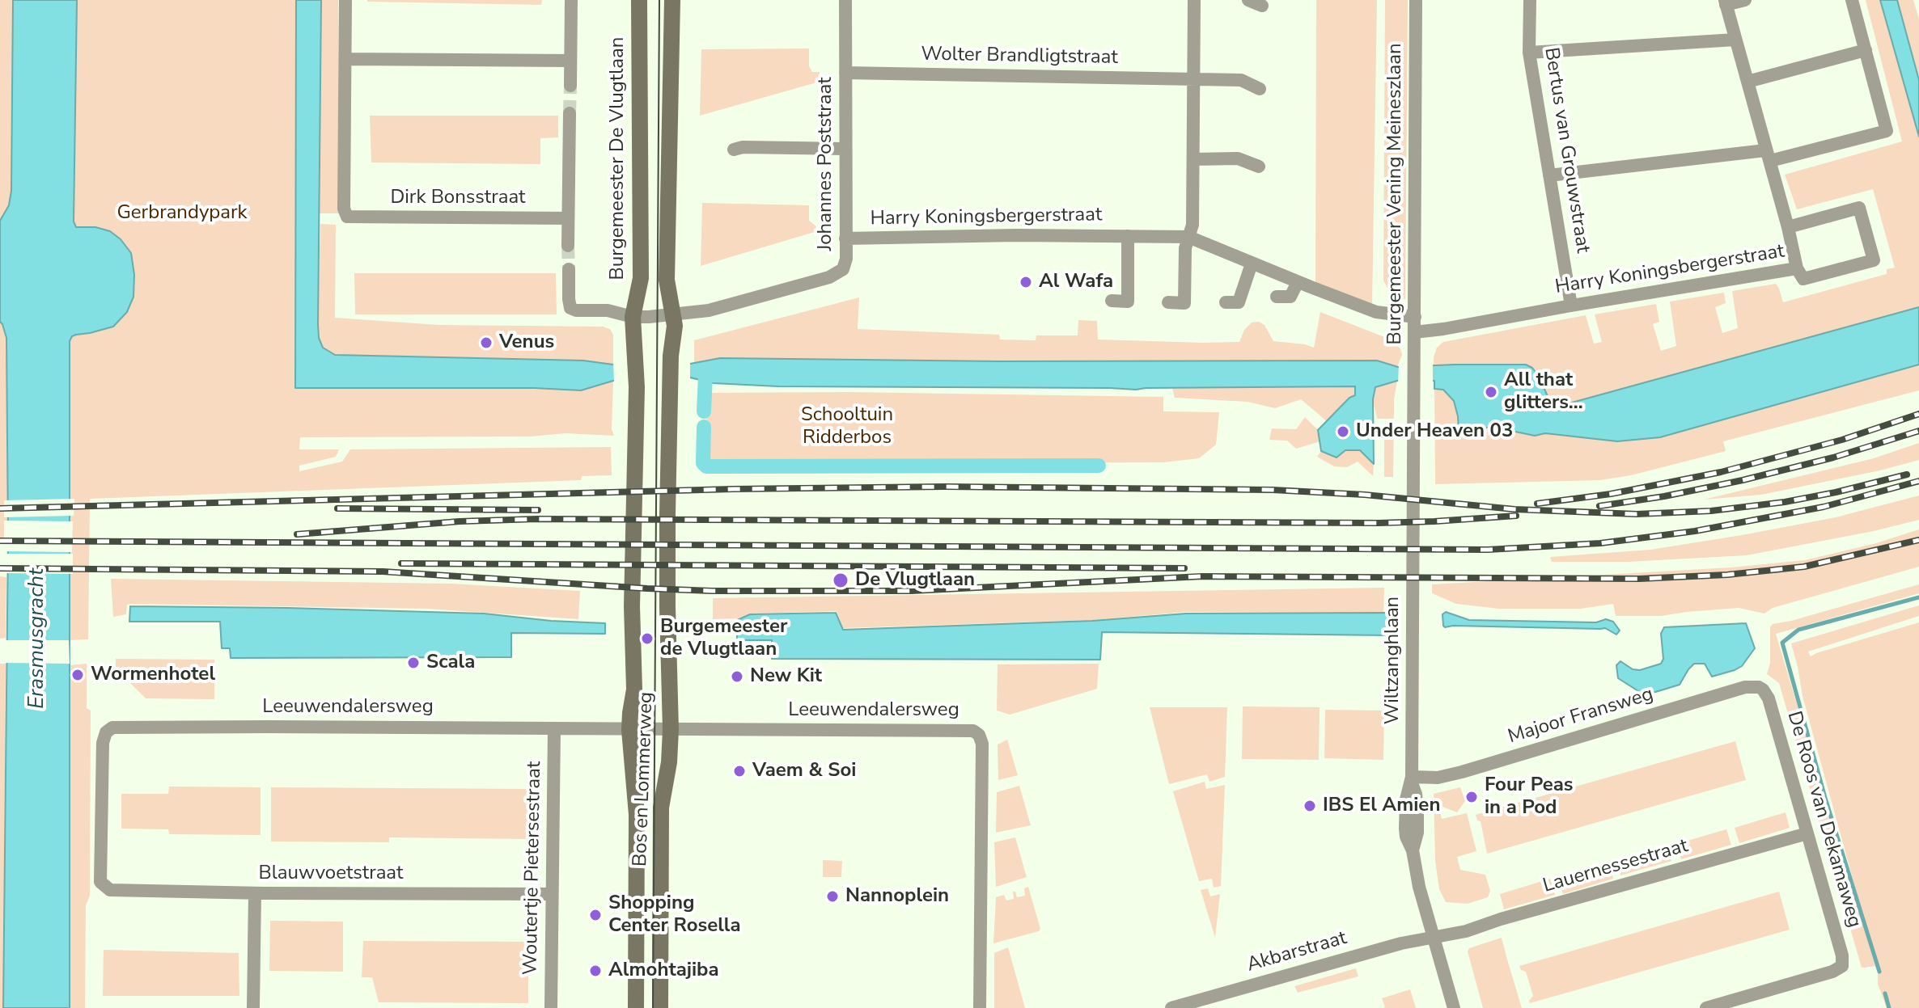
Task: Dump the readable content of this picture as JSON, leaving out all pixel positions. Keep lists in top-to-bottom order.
{
  "streets": {
    "main road": ["Burgemeester De Vlugtlaan", "Bos en Lommerweg"],
    "street": [
      "Wolter Brandligtstraat",
      "Bertus van Grouwstraat",
      "Johannes Poststraat",
      "Burgemeester Vening Meineszlaan",
      "Dirk Bonsstraat",
      "Harry Koningsbergerstraat",
      "Wiltzanghlaan",
      "Leeuwendalersweg",
      "Majoor Fransweg",
      "De Roos van Dekamaweg",
      "Lauernessestraat",
      "Woutertje Pietersestraat",
      "Blauwvoetstraat",
      "Akbarstraat"
    ]
  },
  "crossings": [
    ["Wolter Brandligtstraat", "Johannes Poststraat"],
    ["Bertus van Grouwstraat", "Harry Koningsbergerstraat"],
    ["Burgemeester De Vlugtlaan", "Bos en Lommerweg"],
    ["Johannes Poststraat", "Harry Koningsbergerstraat"],
    ["Johannes Poststraat", "Bos en Lommerweg"],
    ["Burgemeester Vening Meineszlaan", "Harry Koningsbergerstraat"],
    ["Burgemeester Vening Meineszlaan", "Wiltzanghlaan"],
    ["Wiltzanghlaan", "Majoor Fransweg"],
    ["Wiltzanghlaan", "Lauernessestraat"],
    ["Wiltzanghlaan", "Akbarstraat"],
    ["Leeuwendalersweg", "Bos en Lommerweg"],
    ["Leeuwendalersweg", "Woutertje Pietersestraat"],
    ["Leeuwendalersweg", "Blauwvoetstraat"],
    ["Majoor Fransweg", "De Roos van Dekamaweg"],
    ["De Roos van Dekamaweg", "Lauernessestraat"],
    ["Lauernessestraat", "Akbarstraat"],
    ["Woutertje Pietersestraat", "Blauwvoetstraat"]
  ],
  "water": ["Erasmusgracht"],
  "parks": ["Gerbrandypark", "Schooltuin Ridderbos"],
  "places": [
    "Al Wafa",
    "Venus",
    "All that glitters...",
    "Under Heaven 03",
    "De Vlugtlaan",
    "Burgemeester de Vlugtlaan",
    "Scala",
    "Wormenhotel",
    "New Kit",
    "Vaem & Soi",
    "Four Peas in a Pod",
    "IBS El Amien",
    "Nannoplein",
    "Shopping Center Rosella",
    "Almohtajiba"
  ]
}
